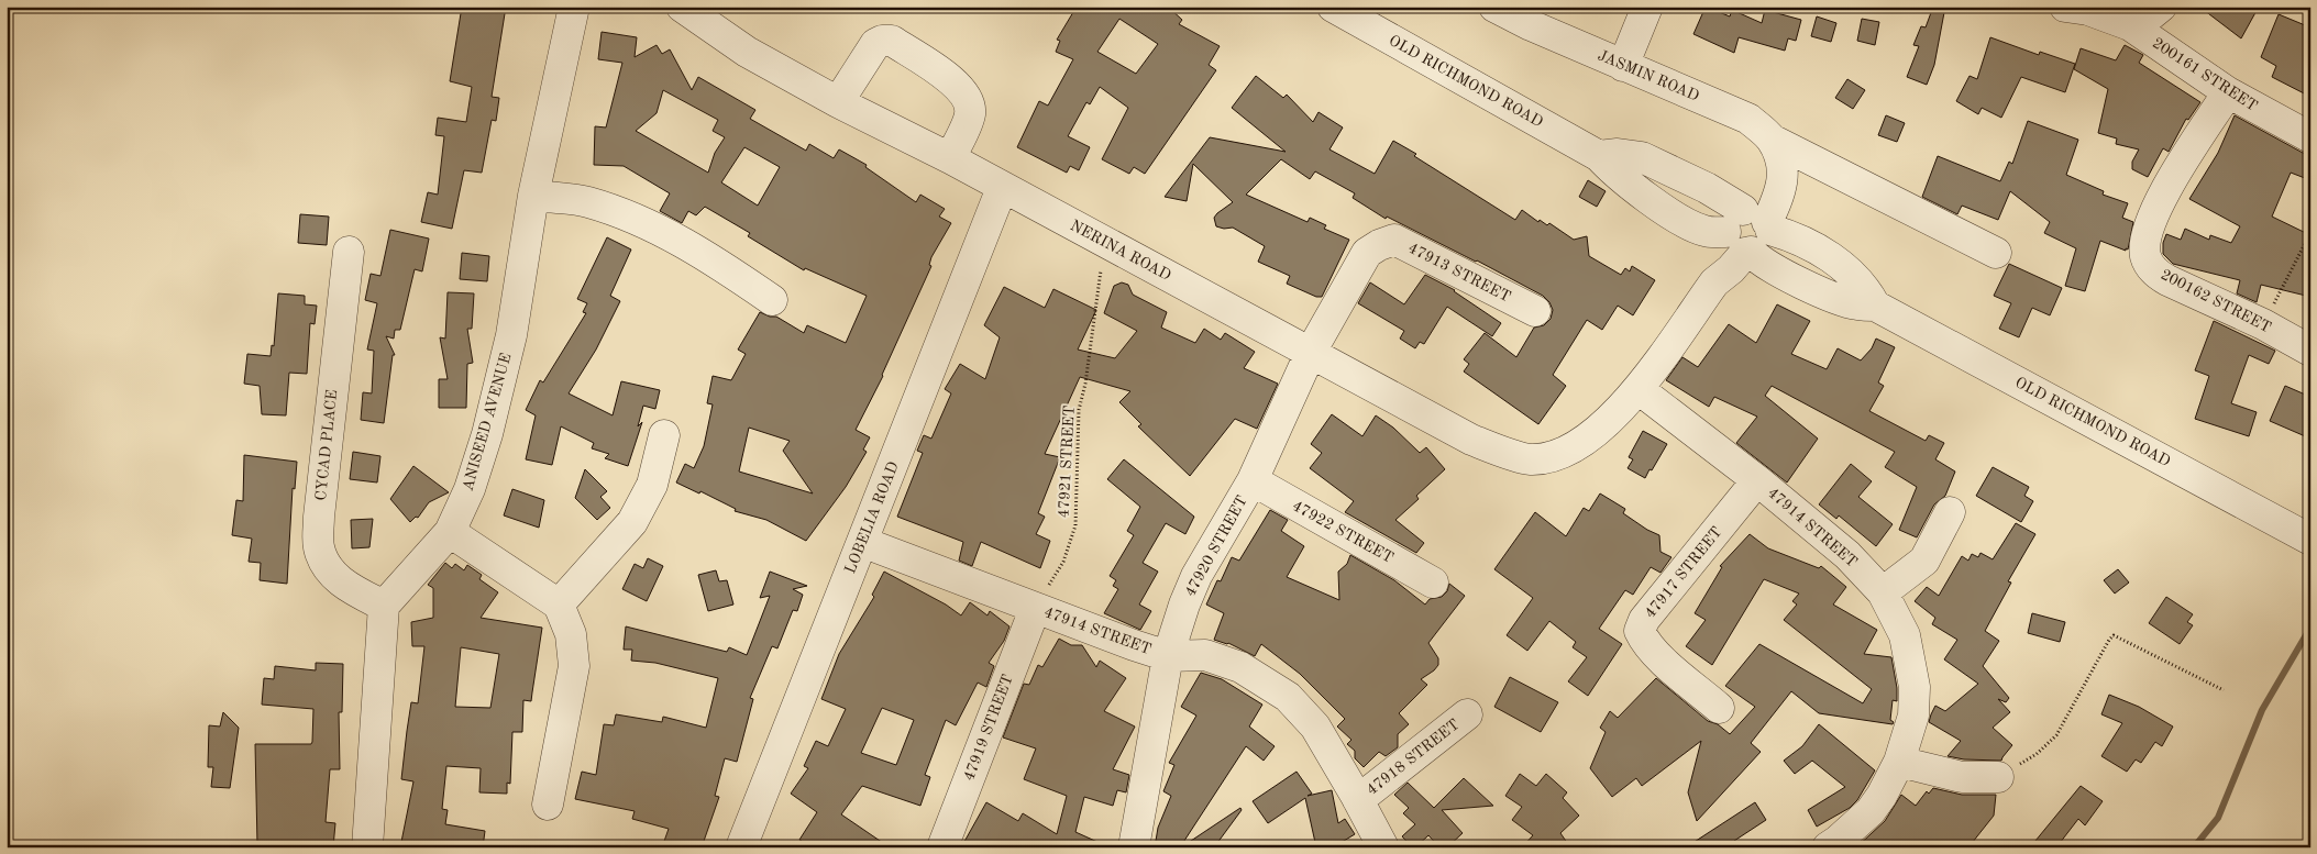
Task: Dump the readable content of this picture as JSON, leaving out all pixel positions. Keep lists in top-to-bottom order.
{
  "streets": {
    "street": [
      "200161 STREET",
      "JASMIN ROAD",
      "OLD RICHMOND ROAD",
      "NERINA ROAD",
      "47913 STREET",
      "200162 STREET",
      "ANISEED AVENUE",
      "CYCAD PLACE",
      "LOBELIA ROAD",
      "47914 STREET",
      "47922 STREET",
      "47920 STREET",
      "47917 STREET",
      "47919 STREET",
      "47918 STREET"
    ],
    "path": ["47921 STREET"]
  },
  "crossings": [
    ["200161 STREET", "200162 STREET"],
    ["NERINA ROAD", "47913 STREET"],
    ["NERINA ROAD", "47921 STREET"],
    ["NERINA ROAD", "LOBELIA ROAD"],
    ["NERINA ROAD", "47914 STREET"],
    ["NERINA ROAD", "47920 STREET"],
    ["47913 STREET", "47920 STREET"],
    ["ANISEED AVENUE", "CYCAD PLACE"],
    ["47921 STREET", "47914 STREET"],
    ["47921 STREET", "47919 STREET"],
    ["LOBELIA ROAD", "47914 STREET"],
    ["47914 STREET", "47920 STREET"],
    ["47914 STREET", "47917 STREET"],
    ["47914 STREET", "47919 STREET"],
    ["47914 STREET", "47918 STREET"],
    ["47922 STREET", "47920 STREET"]
  ]
}
